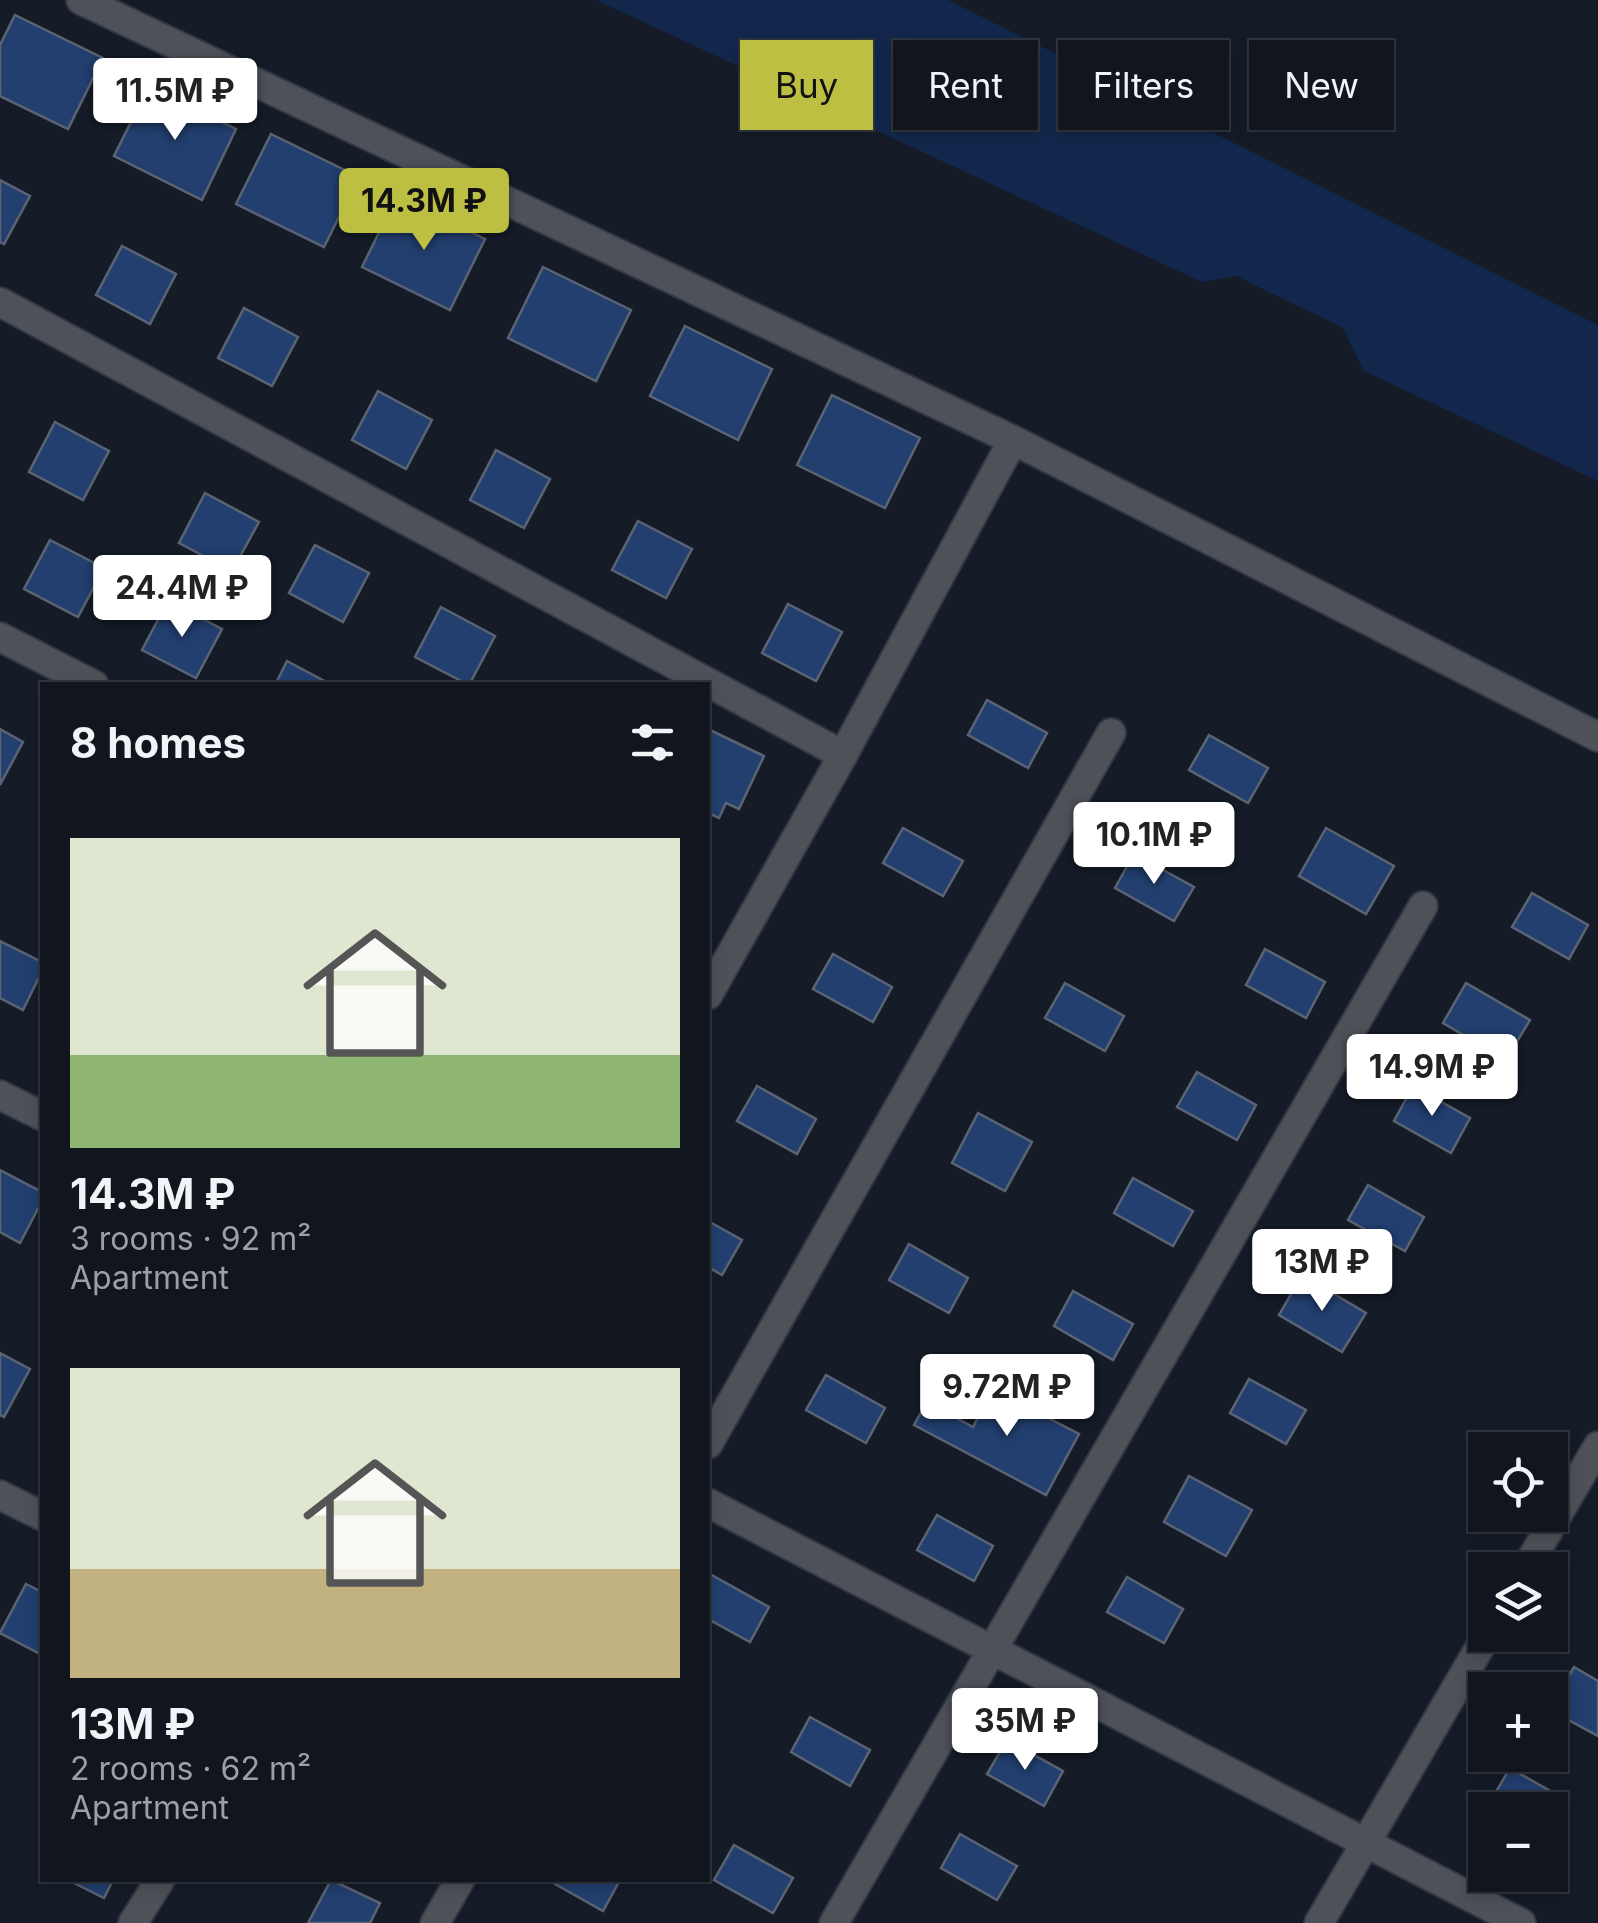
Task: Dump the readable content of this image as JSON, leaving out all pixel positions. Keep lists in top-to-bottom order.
{
  "page": {
    "chip": [
      "Buy",
      "Rent",
      "Filters",
      "New"
    ],
    "price": [
      "11.5M ₽",
      "14.3M ₽",
      "24.4M ₽",
      "10.1M ₽",
      "14.9M ₽",
      "13M ₽",
      "9.72M ₽",
      "35M ₽"
    ],
    "heading": "8 homes",
    "list": [
      {
        "name": "14.3M ₽",
        "note": "3 rooms · 92 m² · Apartment"
      },
      {
        "name": "13M ₽",
        "note": "2 rooms · 62 m² · Apartment"
      }
    ],
    "map_buttons": ["+", "−"]
  }
}
